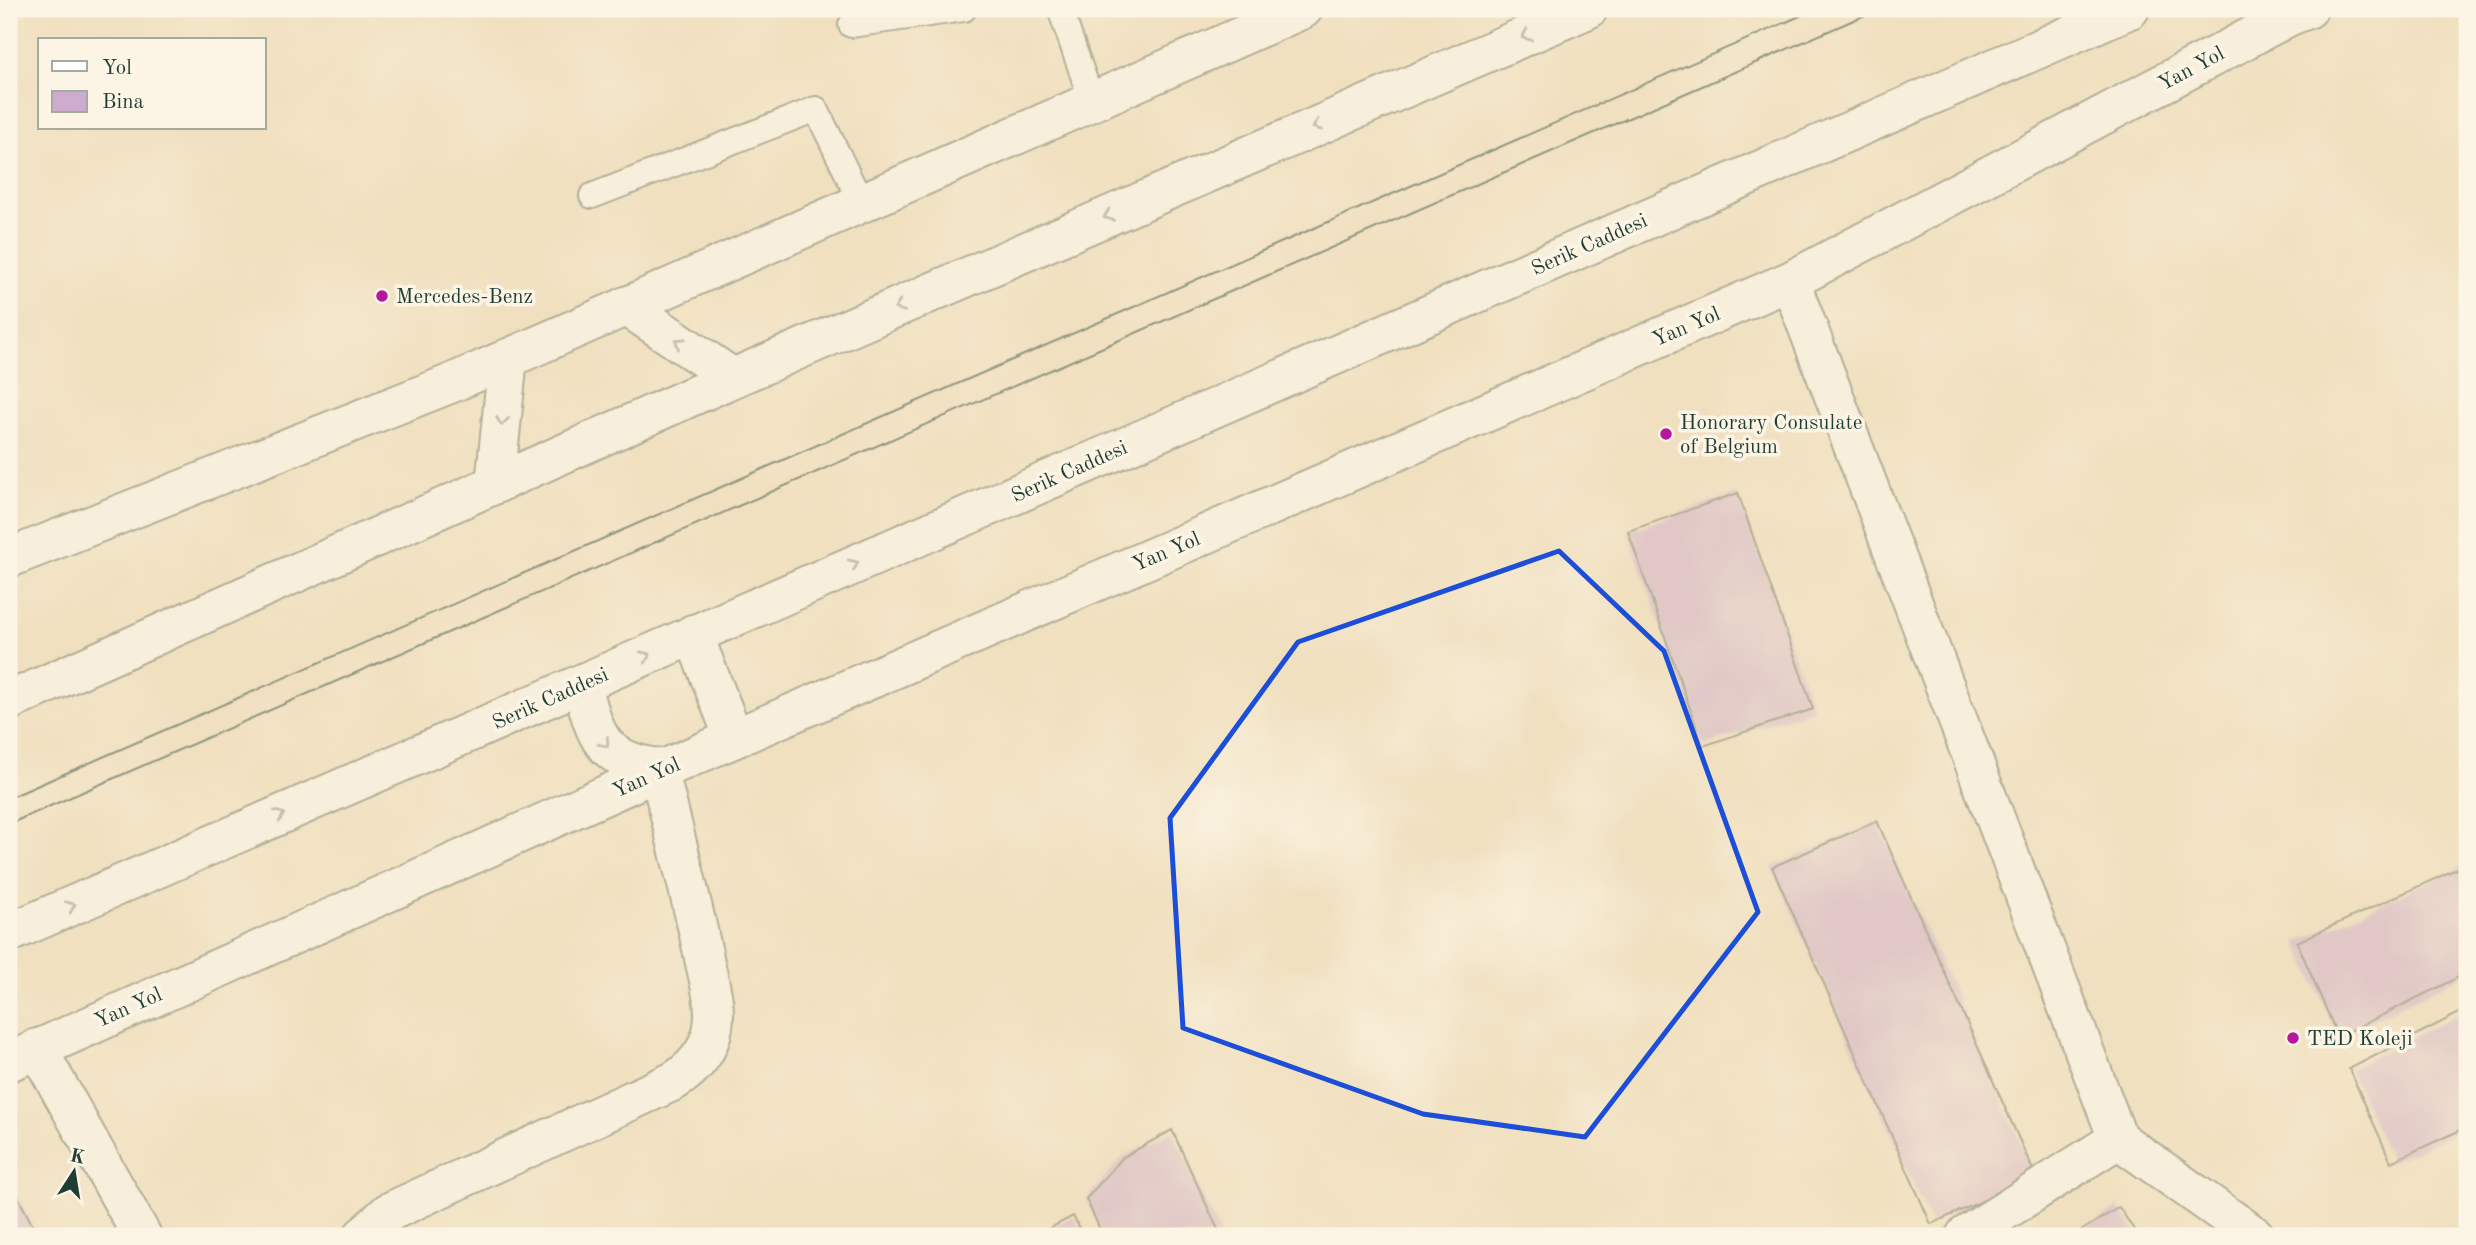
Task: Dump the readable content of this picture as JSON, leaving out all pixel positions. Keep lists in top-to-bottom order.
{
  "streets": {
    "main road": ["Yan Yol", "Serik Caddesi"]
  },
  "places": ["Mercedes-Benz", "Honorary Consulate of Belgium", "TED Koleji"],
  "legend": ["Yol", "Bina"],
  "north": "top"
}
